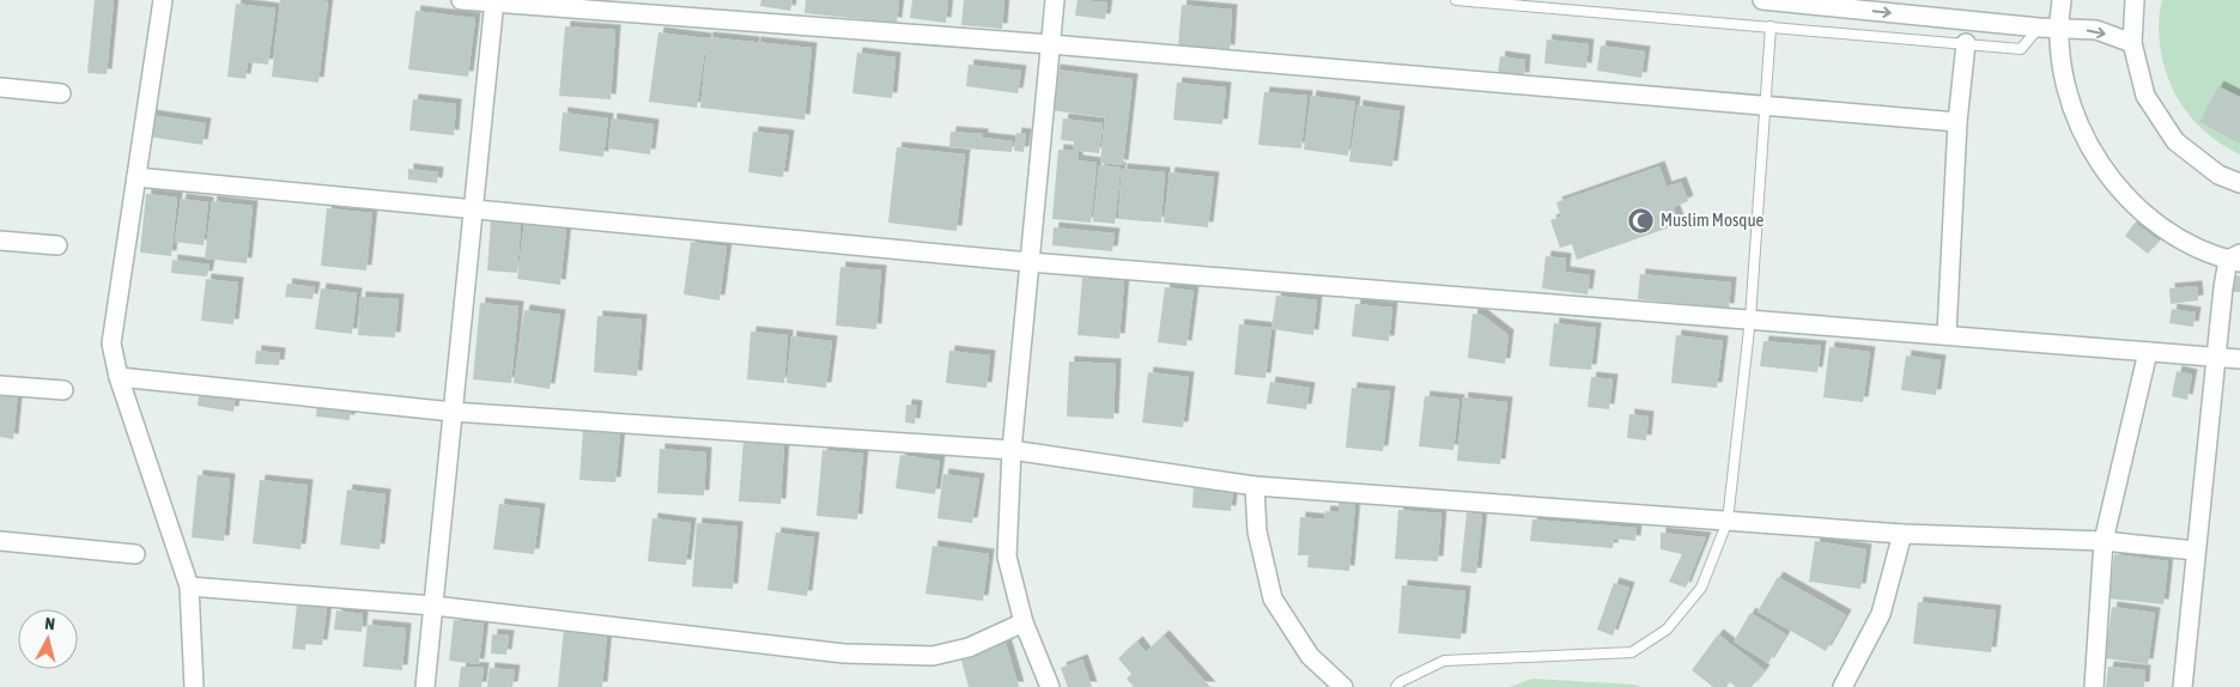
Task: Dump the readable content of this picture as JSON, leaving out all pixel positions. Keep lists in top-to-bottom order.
{
  "places": {
    "mosque": ["Muslim Mosque"]
  },
  "north": "top"
}
